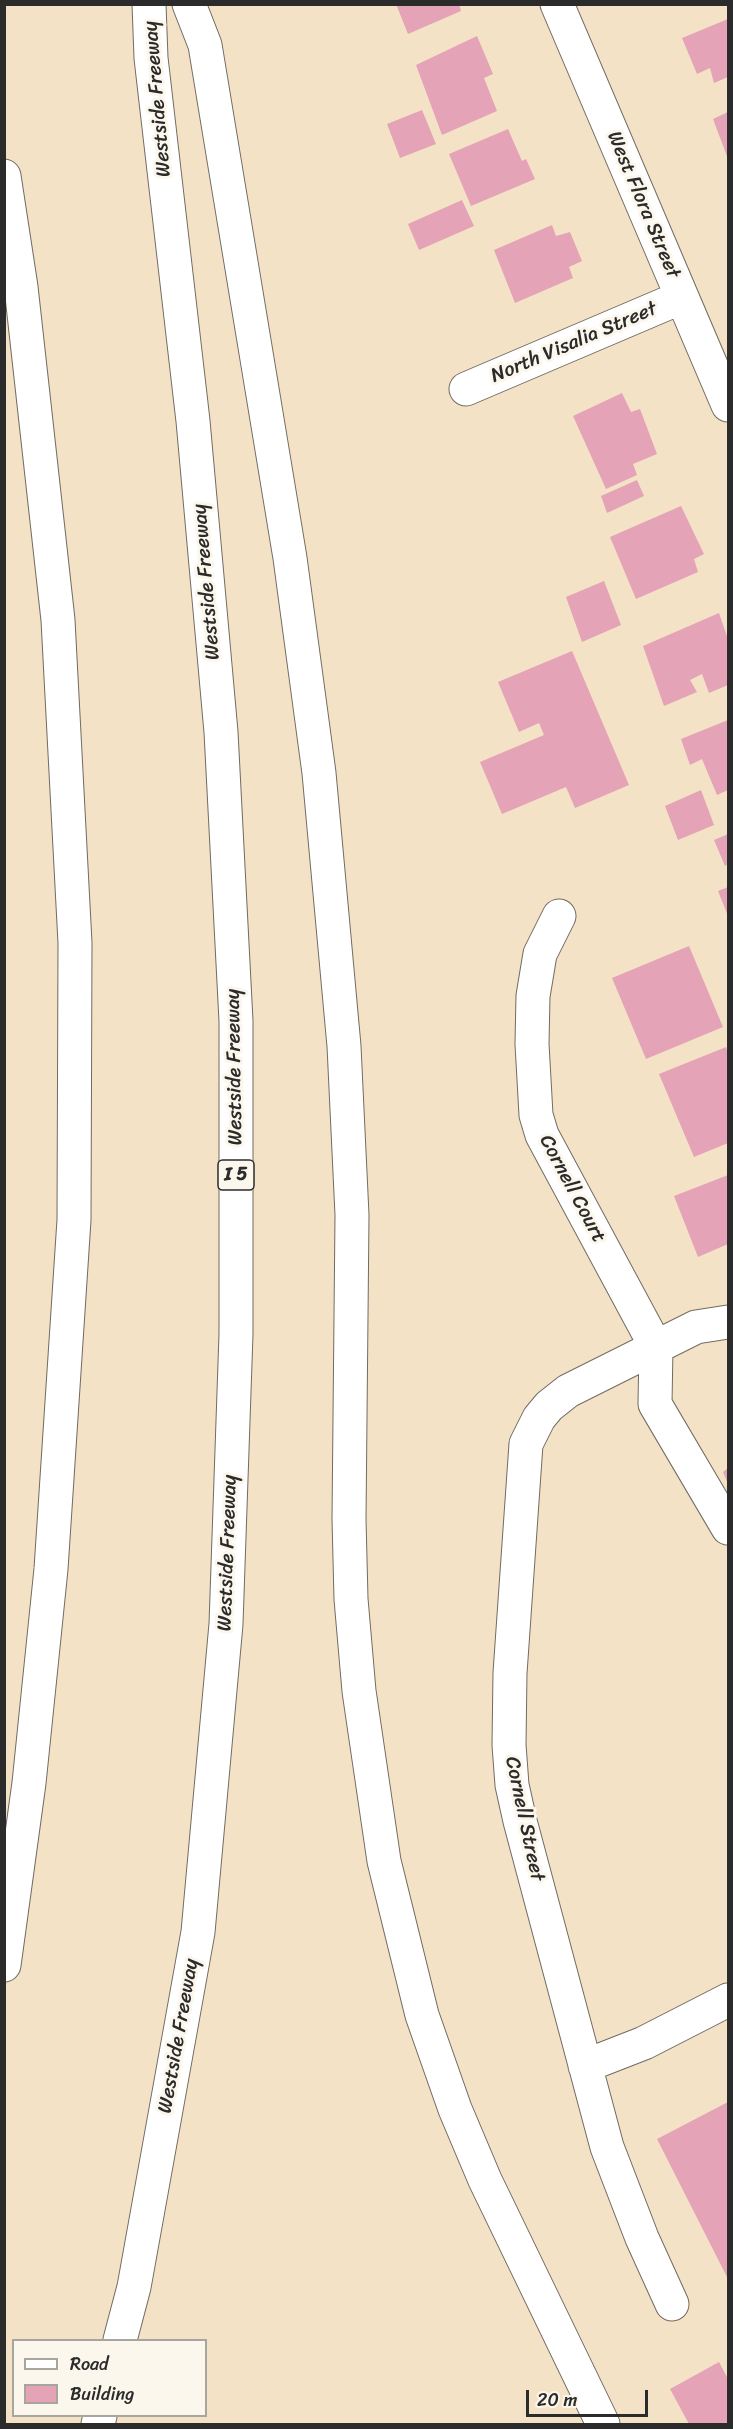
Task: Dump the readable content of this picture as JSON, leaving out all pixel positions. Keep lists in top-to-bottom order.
{
  "streets": {
    "main road": [
      "Westside Freeway",
      "West Flora Street",
      "North Visalia Street",
      "I 5",
      "Cornell Court",
      "Cornell Street"
    ]
  },
  "crossings": [
    ["West Flora Street", "North Visalia Street"],
    ["Cornell Court", "Cornell Street"]
  ],
  "legend": ["Road", "Building"],
  "scale_bar": "20 m"
}
